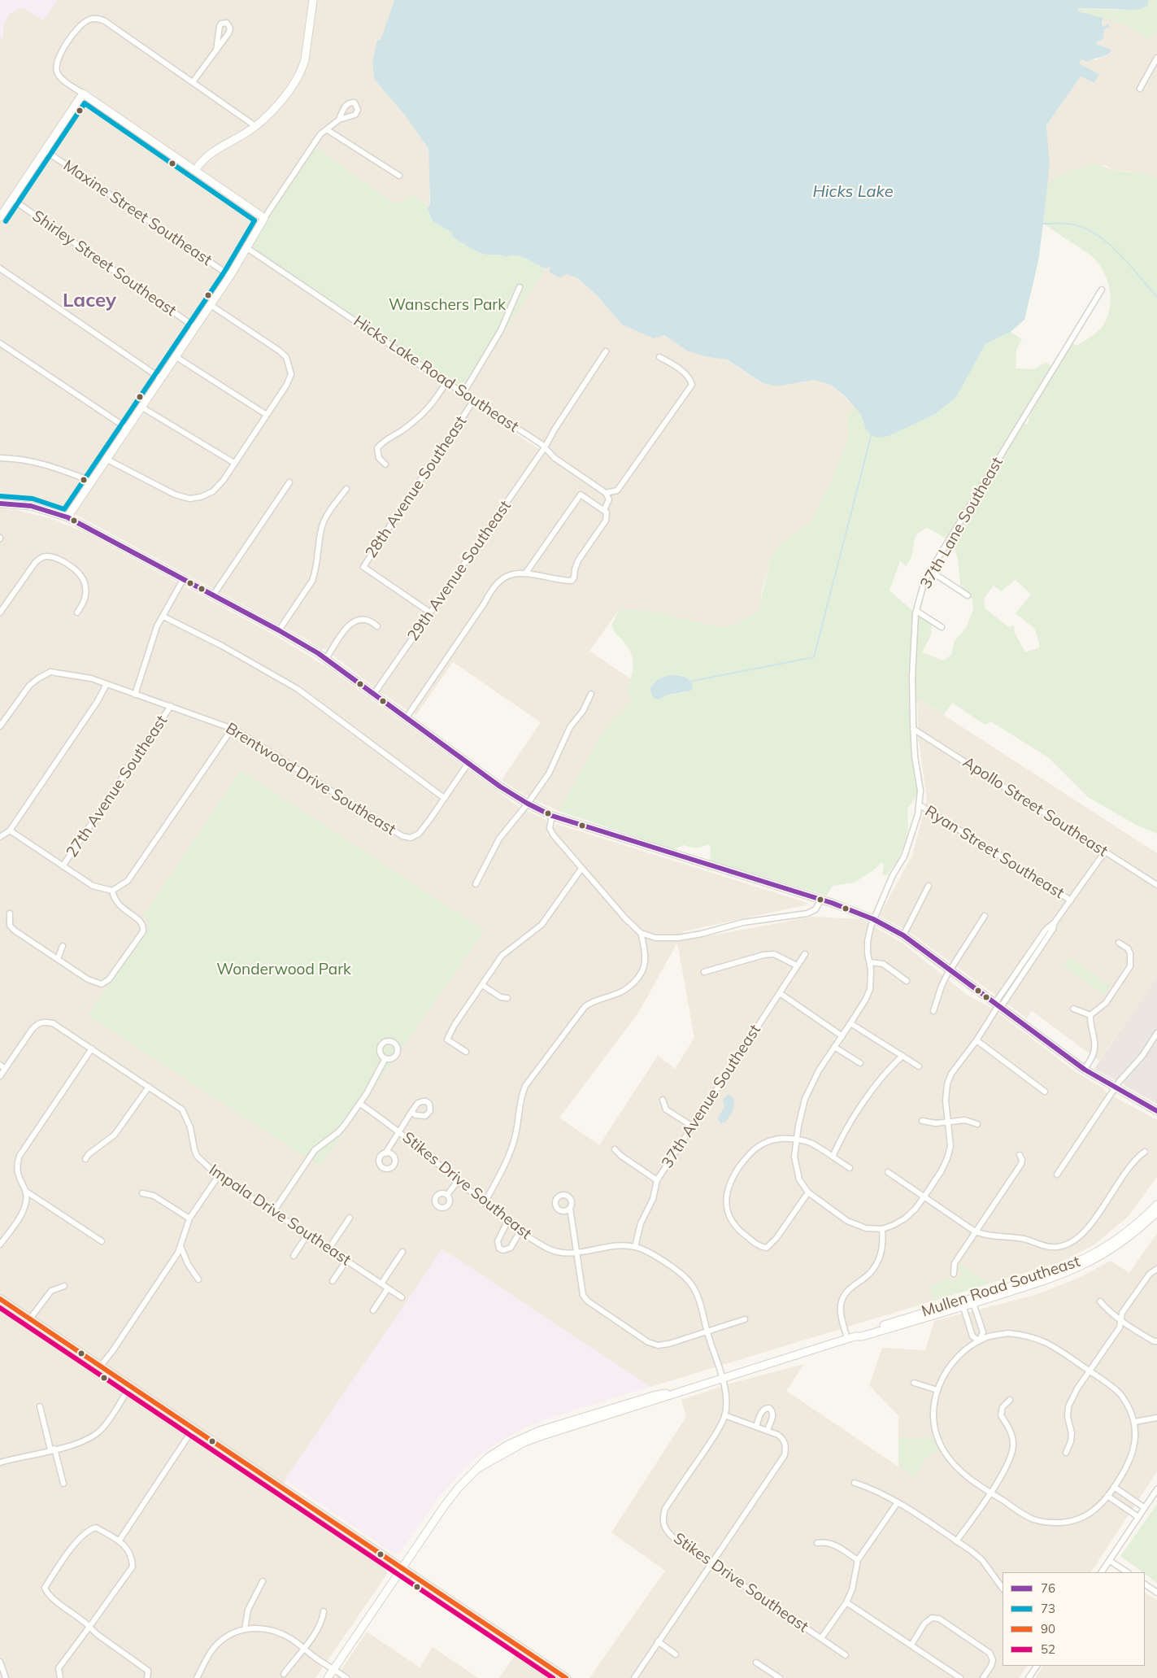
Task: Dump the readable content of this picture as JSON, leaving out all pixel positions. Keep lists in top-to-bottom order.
{
  "streets": {
    "street": [
      "Maxine Street Southeast",
      "Shirley Street Southeast",
      "Hicks Lake Road Southeast",
      "28th Avenue Southeast",
      "37th Lane Southeast",
      "29th Avenue Southeast",
      "Brentwood Drive Southeast",
      "27th Avenue Southeast",
      "Apollo Street Southeast",
      "Ryan Street Southeast",
      "37th Avenue Southeast",
      "Stikes Drive Southeast",
      "Impala Drive Southeast",
      "Mullen Road Southeast"
    ]
  },
  "crossings": [
    ["Hicks Lake Road Southeast", "28th Avenue Southeast"],
    ["Hicks Lake Road Southeast", "29th Avenue Southeast"],
    ["28th Avenue Southeast", "29th Avenue Southeast"],
    ["37th Lane Southeast", "Apollo Street Southeast"],
    ["37th Lane Southeast", "Ryan Street Southeast"],
    ["Brentwood Drive Southeast", "27th Avenue Southeast"],
    ["37th Avenue Southeast", "Stikes Drive Southeast"],
    ["Stikes Drive Southeast", "Mullen Road Southeast"]
  ],
  "districts": ["Lacey"],
  "water": ["Hicks Lake"],
  "parks": ["Wanschers Park", "Wonderwood Park"],
  "lines": [
    "transit line 73",
    "transit line 76",
    "transit line 90",
    "transit line 52"
  ],
  "legend": [
    "76",
    "73",
    "90",
    "52"
  ]
}
